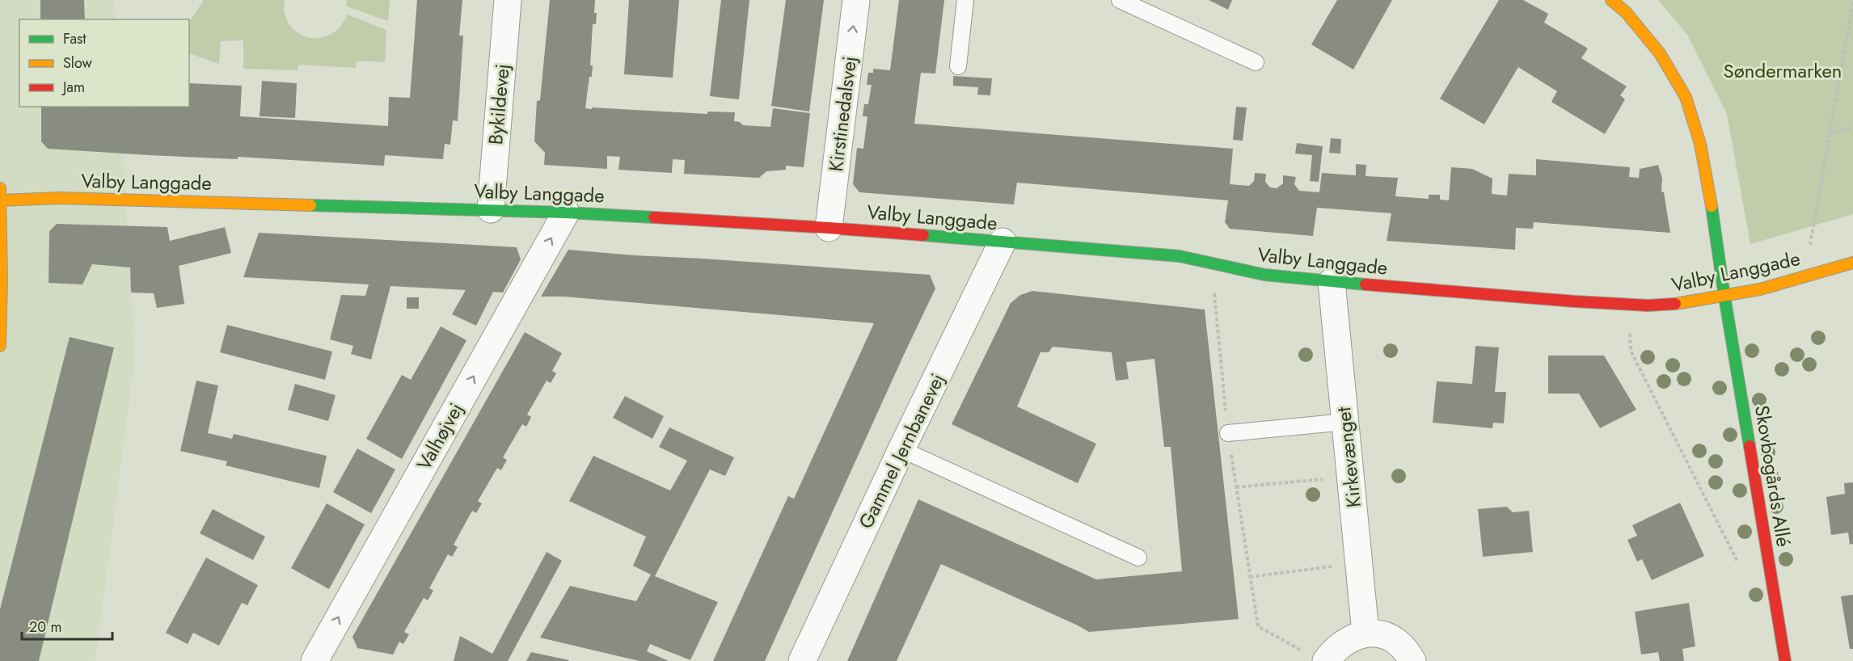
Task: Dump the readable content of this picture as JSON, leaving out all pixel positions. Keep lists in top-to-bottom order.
{
  "streets": {
    "street": [
      "Bykildevej",
      "Kirstinedalsvej",
      "Valby Langgade",
      "Valhøjvej",
      "Gammel Jernbanevej",
      "Kirkevænget",
      "Skovbogårds Allé"
    ]
  },
  "crossings": [
    ["Bykildevej", "Valby Langgade"],
    ["Kirstinedalsvej", "Valby Langgade"],
    ["Valby Langgade", "Valhøjvej"],
    ["Valby Langgade", "Gammel Jernbanevej"],
    ["Valby Langgade", "Kirkevænget"],
    ["Valby Langgade", "Skovbogårds Allé"]
  ],
  "one_way": ["Kirstinedalsvej", "Valhøjvej"],
  "parks": ["Søndermarken"],
  "legend": ["Fast", "Slow", "Jam"],
  "scale_bar": "20 m"
}
